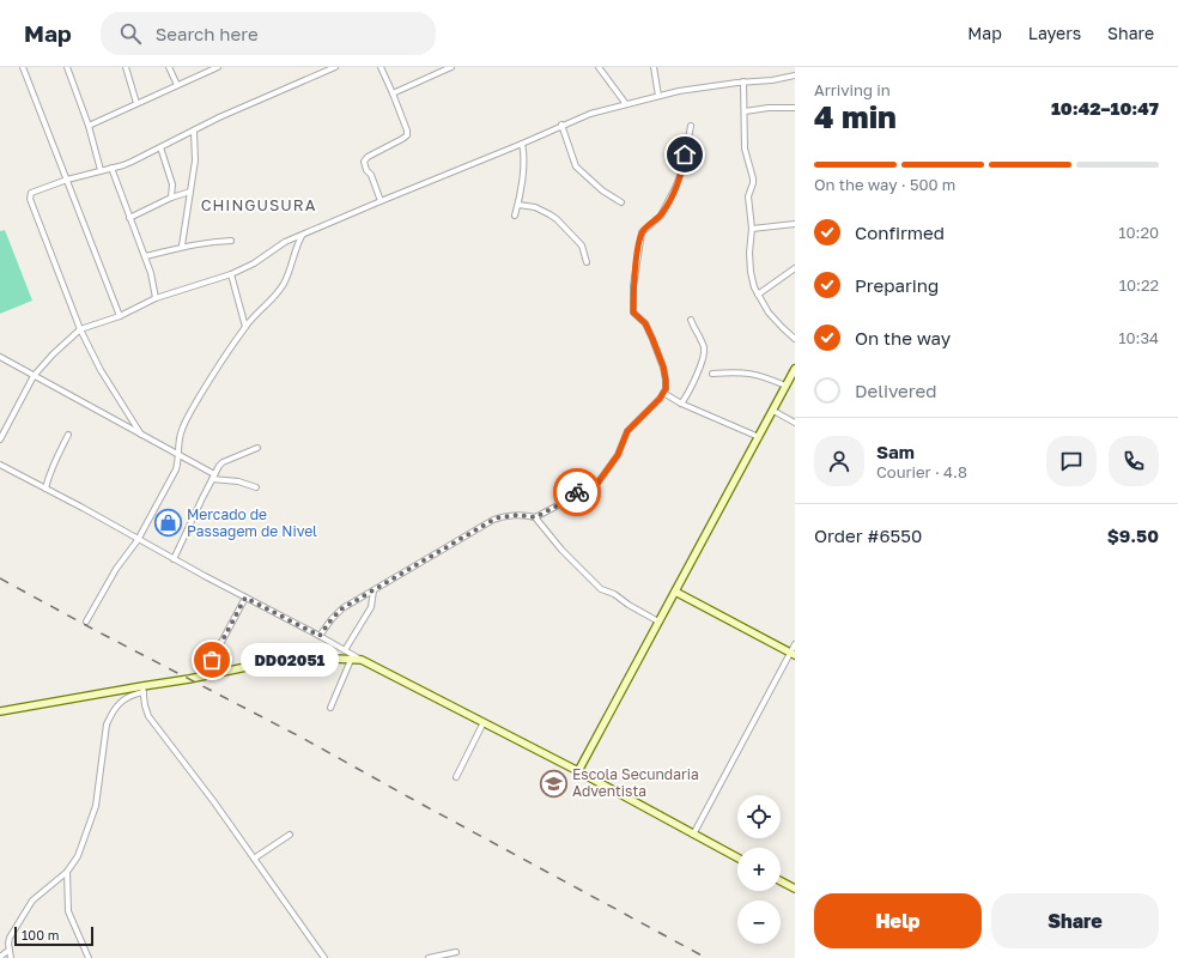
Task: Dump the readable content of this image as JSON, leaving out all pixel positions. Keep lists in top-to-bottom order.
{
  "districts": ["CHINGUSURA"],
  "places": {
    "shop": ["Mercado de Passagem de Nivel"],
    "other": ["DD02051"],
    "school or university": ["Escola Secundaria Adventista"]
  },
  "scale_bar": "100 m",
  "page": {
    "header": "Map",
    "search": "Search here",
    "nav": ["Map", "Layers", "Share"],
    "heading": ["4 min", "Arriving in", "10:42–10:47"],
    "panel": [
      "Sam",
      "Courier · 4.8",
      "Order #6550",
      "$9.50"
    ],
    "bar": "On the way · 500 m",
    "list": [
      ["Confirmed", "10:20"],
      ["Preparing", "10:22"],
      ["On the way", "10:34"],
      "Delivered"
    ],
    "bubble": "DD02051",
    "map_buttons": ["+", "−"],
    "buttons": ["Help", "Share"],
    "scale": "100 m"
  }
}
